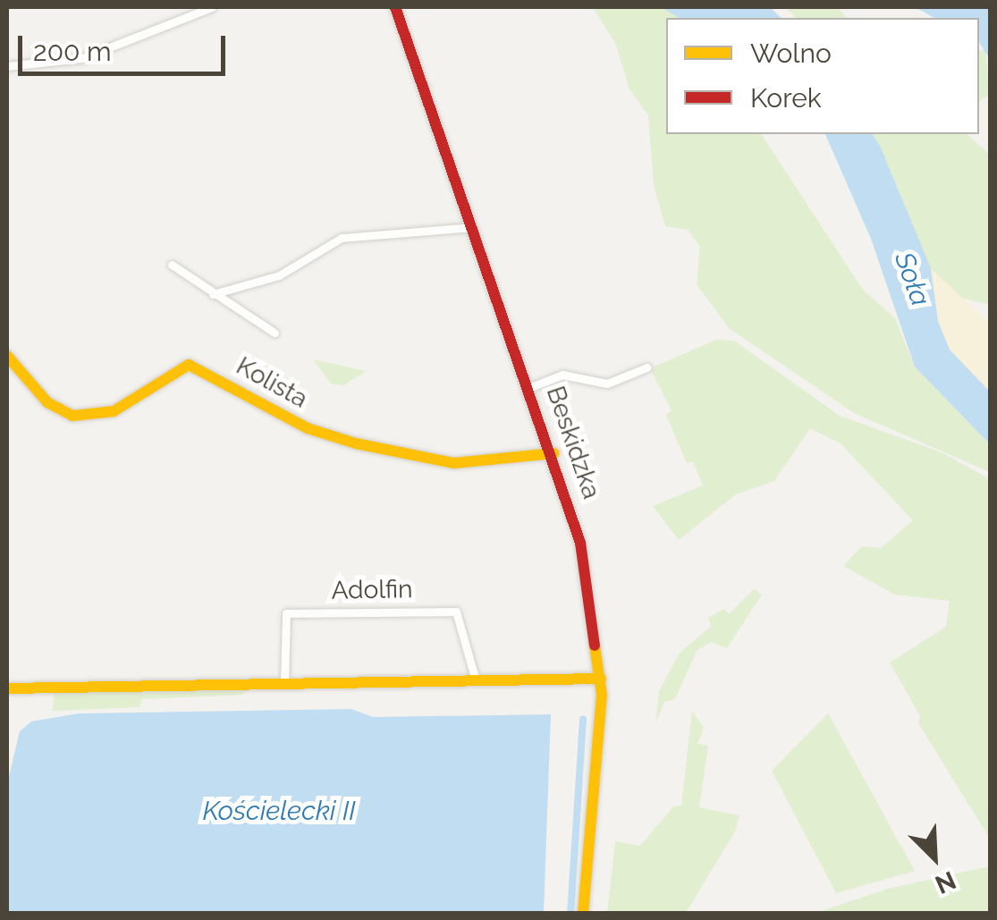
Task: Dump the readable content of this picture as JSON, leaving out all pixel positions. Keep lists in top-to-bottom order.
{
  "streets": {
    "street": ["Kolista", "Beskidzka", "Adolfin"]
  },
  "crossings": [
    ["Kolista", "Beskidzka"]
  ],
  "water": ["Soła", "Kościelecki II"],
  "legend": ["Wolno", "Korek"],
  "scale_bar": "200 m",
  "north": "bottom right"
}
